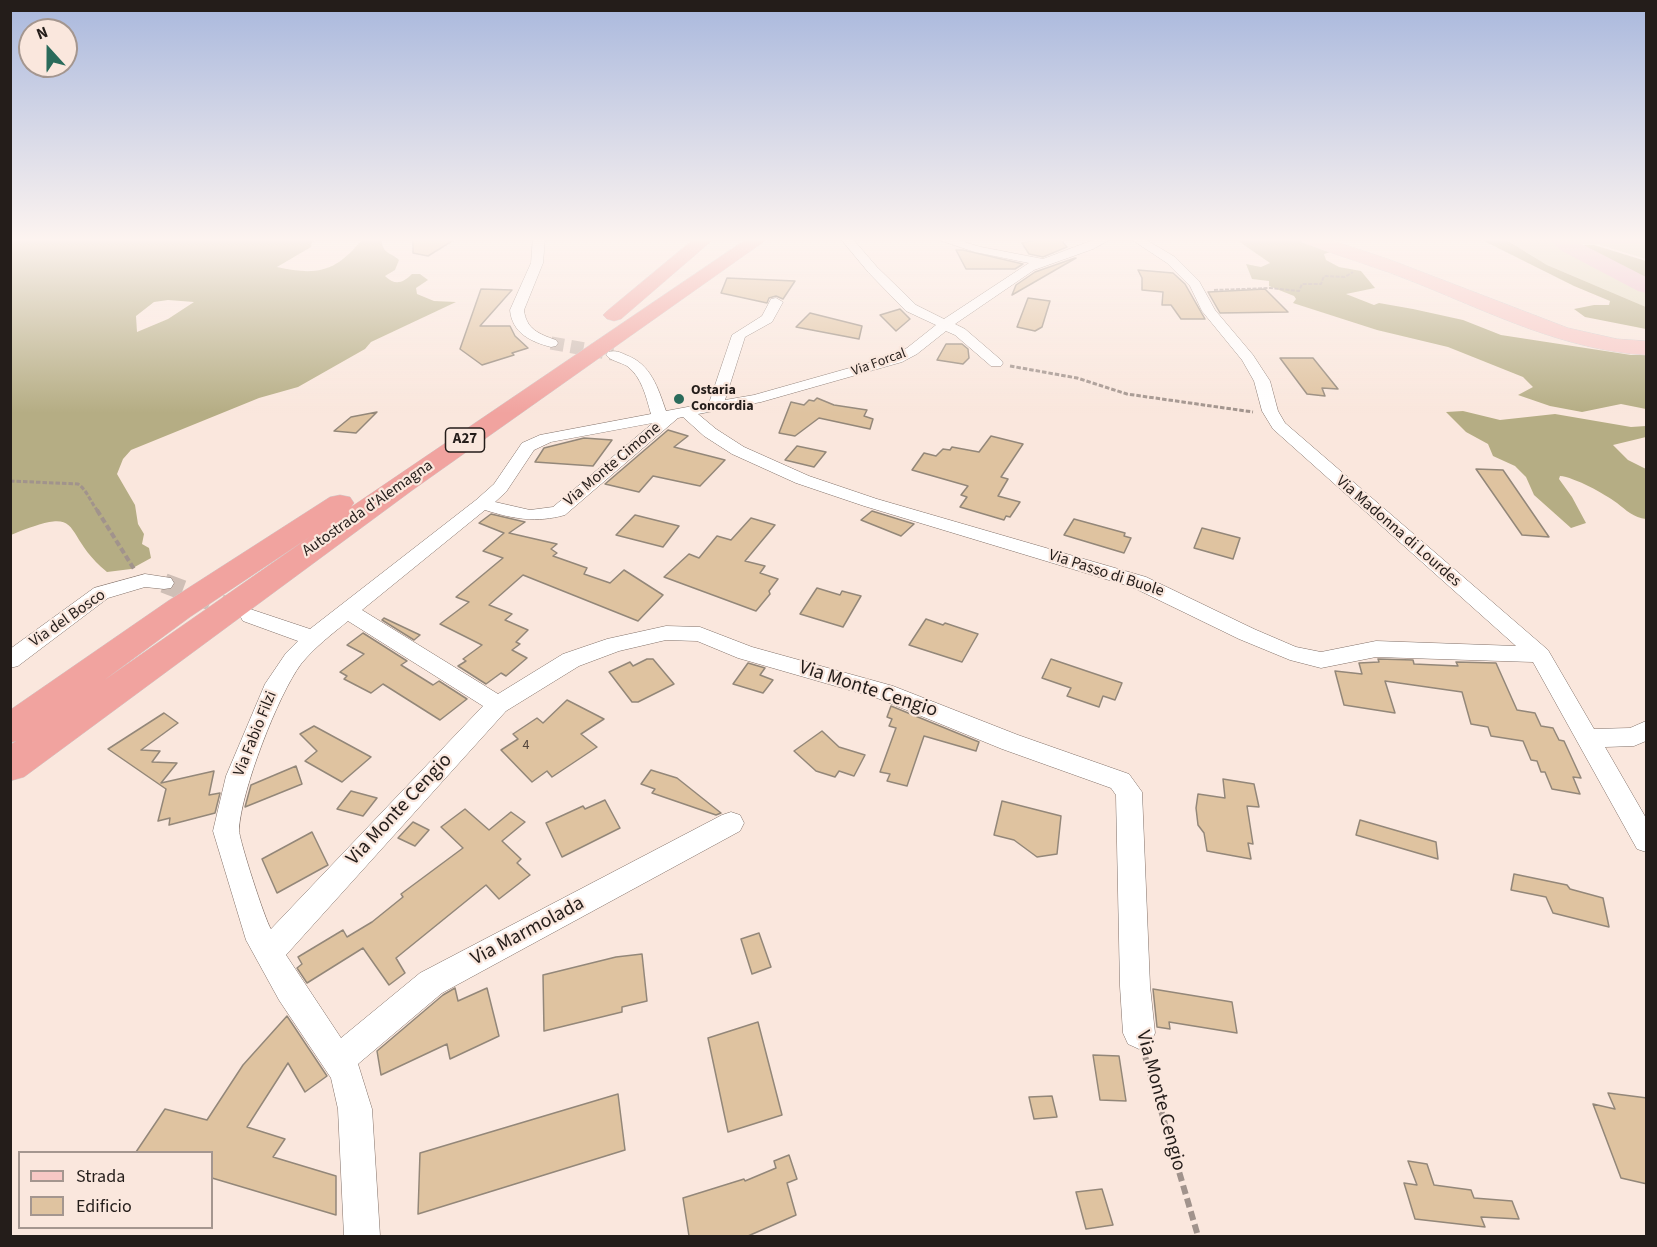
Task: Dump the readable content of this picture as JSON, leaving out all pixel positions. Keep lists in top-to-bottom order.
{
  "streets": {
    "highway": ["A27", "Autostrada d'Alemagna"],
    "street": [
      "Via Forcal",
      "Via Monte Cimone",
      "Via Madonna di Lourdes",
      "Via Passo di Buole",
      "Via del Bosco",
      "Via Monte Cengio",
      "Via Fabio Filzi",
      "Via Marmolada"
    ]
  },
  "crossings": [
    ["Via Forcal", "Via Monte Cimone"],
    ["Via Forcal", "Via Passo di Buole"],
    ["Via Forcal", "Via Fabio Filzi"],
    ["A27", "Autostrada d'Alemagna"],
    ["Via Monte Cimone", "Via Passo di Buole"],
    ["Via Monte Cimone", "Via Fabio Filzi"],
    ["Via Madonna di Lourdes", "Via Passo di Buole"],
    ["Via Passo di Buole", "Via Fabio Filzi"],
    ["Via Monte Cengio", "Via Fabio Filzi"],
    ["Via Fabio Filzi", "Via Marmolada"]
  ],
  "places": ["Ostaria Concordia"],
  "house_numbers": ["4"],
  "legend": ["Strada", "Edificio"],
  "north": "top"
}
